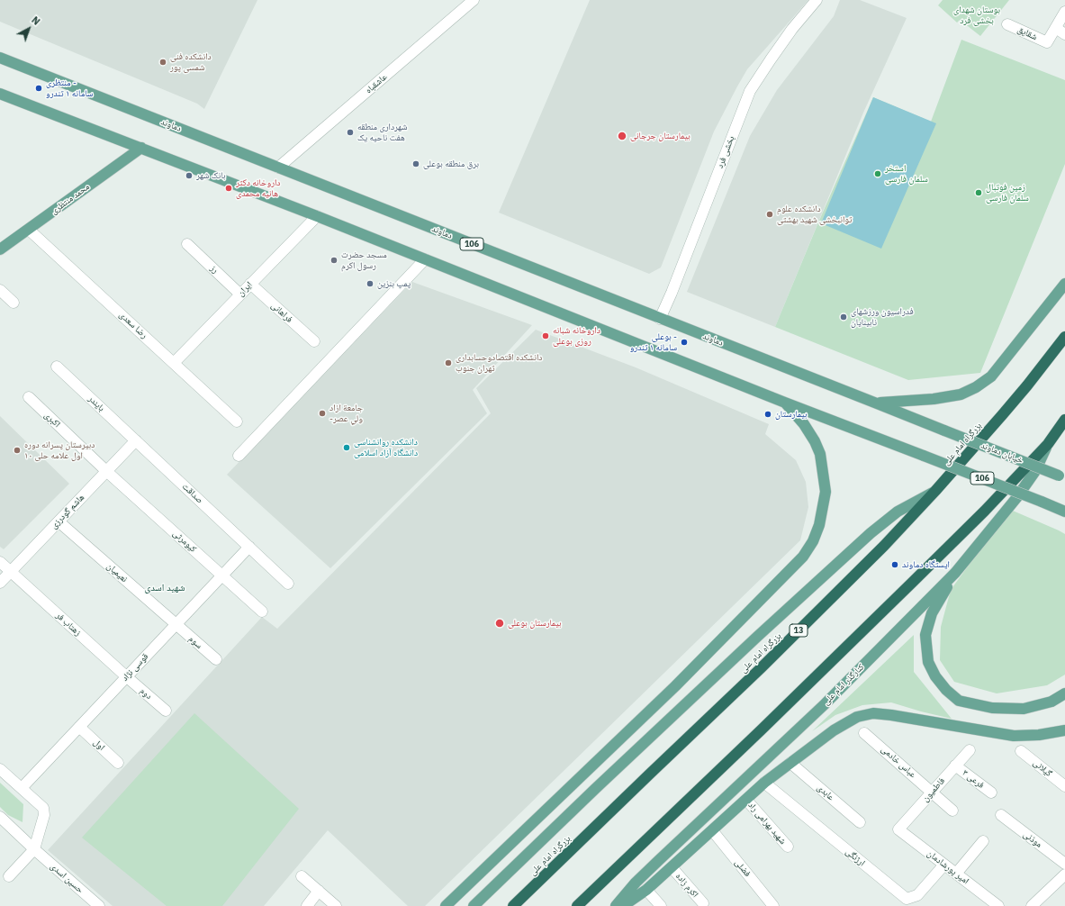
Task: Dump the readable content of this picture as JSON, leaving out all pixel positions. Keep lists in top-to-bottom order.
{
  "streets": {
    "highway": ["بزرگراه امام علی", "13"],
    "main road": [
      "دماوند",
      "محمد منتظری",
      "106",
      "خیابان دماوند",
      "کنارگذر امام علی"
    ],
    "street": [
      "شقایق",
      "عاشقباه",
      "بخشی فرد",
      "رز",
      "ایران",
      "فراهانی",
      "رضا سعدی",
      "بایندر",
      "اکبری",
      "صداقت",
      "هاشم گودرزی",
      "کیومرثی",
      "نعیمیان",
      "زهتاب فر",
      "سوم",
      "قوسی نژاد",
      "دوم",
      "اول",
      "عباس خادمی",
      "گیلانی",
      "فرعی ۳",
      "فاطمیون",
      "عابدی",
      "شهید بهرامی راد",
      "موذنی",
      "ارژنگی",
      "امیر پورشادمان",
      "فضلی",
      "حسین اسدی",
      "اکرم زاده"
    ]
  },
  "crossings": [
    ["عاشقباه", "دماوند"],
    ["دماوند", "بخشی فرد"],
    ["دماوند", "خیابان دماوند"],
    ["محمد منتظری", "106"],
    ["محمد منتظری", "رضا سعدی"],
    ["106", "ایران"],
    ["رز", "ایران"],
    ["ایران", "فراهانی"],
    ["ایران", "رضا سعدی"],
    ["بایندر", "صداقت"],
    ["بایندر", "هاشم گودرزی"],
    ["اکبری", "هاشم گودرزی"],
    ["اکبری", "کیومرثی"],
    ["صداقت", "هاشم گودرزی"],
    ["صداقت", "قوسی نژاد"],
    ["هاشم گودرزی", "کیومرثی"],
    ["هاشم گودرزی", "نعیمیان"],
    ["هاشم گودرزی", "زهتاب فر"],
    ["کیومرثی", "قوسی نژاد"],
    ["نعیمیان", "سوم"],
    ["نعیمیان", "قوسی نژاد"],
    ["زهتاب فر", "قوسی نژاد"],
    ["زهتاب فر", "دوم"],
    ["سوم", "قوسی نژاد"],
    ["قوسی نژاد", "دوم"],
    ["قوسی نژاد", "اول"],
    ["عباس خادمی", "فاطمیون"],
    ["فرعی ۳", "فاطمیون"],
    ["فاطمیون", "امیر پورشادمان"],
    ["ارژنگی", "امیر پورشادمان"]
  ],
  "districts": ["شهید اسدی"],
  "parks": ["بوستان شهدای بخشی فرد"],
  "places": [
    "دانشکده فنی شمسی پور",
    "منتظری - سامانه ۱ تندرو",
    "شهرداری منطقه هفت ناحیه یک",
    "بیمارستان جرجانی",
    "برق منطقه بوعلی",
    "استخر سلمان فارسی",
    "بانک شهر",
    "داروخانه دکتر هانیه محمدی",
    "زمین فوتبال سلمان فارسی",
    "دانشکده علوم توانبخشی شهید بهشتی",
    "مسجد حضرت رسول اکرم",
    "پمپ بنزین",
    "فدراسیون ورزشهای نابینایان",
    "داروخانه شبانه روزی بوعلی",
    "بوعلی - سامانه ۱ تندرو",
    "دانشکده اقتصادوحسابداری تهران جنوب",
    "جامعة ازاد -ولي عصر",
    "بیمارستان",
    "دانشکده روانشناسی دانشگاه آزاد اسلامی",
    "دبیرستان پسرانه دوره اول علامه حلی ۱۰",
    "ایستگاه دماوند",
    "بیمارستان بوعلی"
  ],
  "north": "top right"
}
